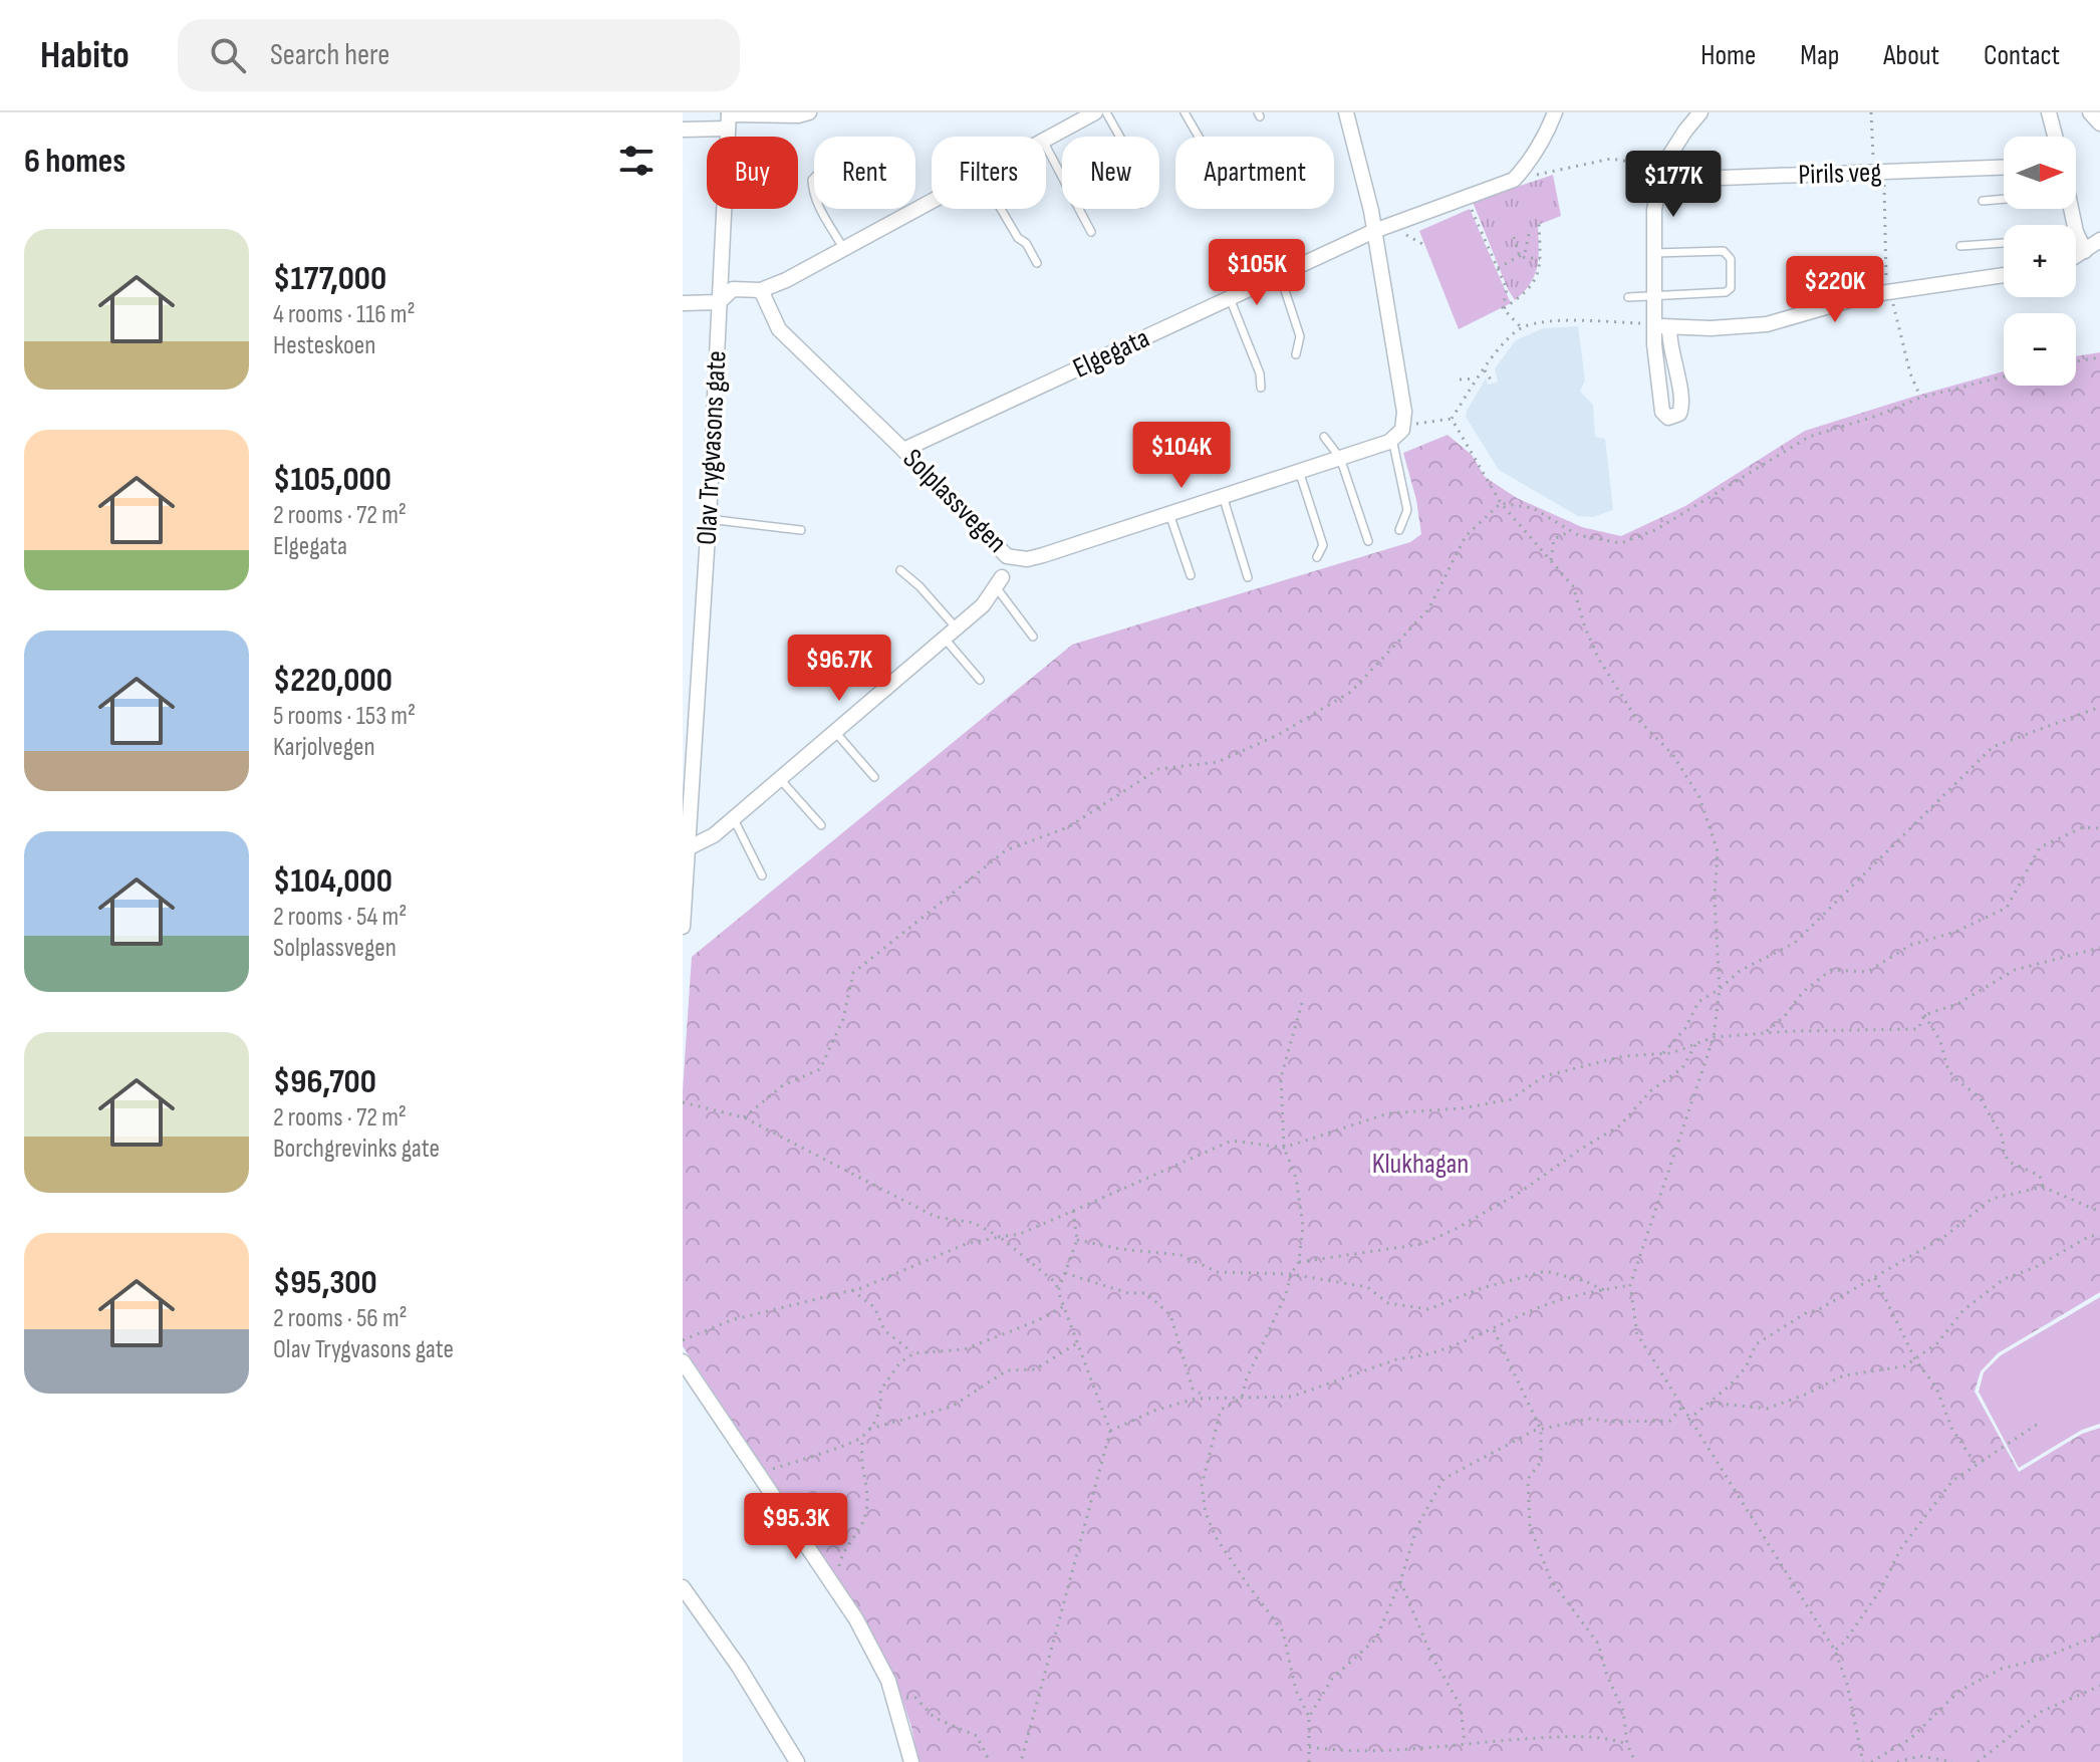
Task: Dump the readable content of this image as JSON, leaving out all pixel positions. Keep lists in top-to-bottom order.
{
  "streets": {
    "street": [
      "Pirils veg",
      "Elgegata",
      "Olav Trygvasons gate",
      "Solplassvegen"
    ]
  },
  "crossings": [
    ["Elgegata", "Solplassvegen"]
  ],
  "parks": ["Klukhagan"],
  "north": "right",
  "page": {
    "header": "Habito",
    "search": "Search here",
    "nav": [
      "Home",
      "Map",
      "About",
      "Contact"
    ],
    "heading": "6 homes",
    "map_buttons": ["+", "−"],
    "chip": [
      "Buy",
      "Rent",
      "Filters",
      "New",
      "Apartment"
    ],
    "price": [
      "$177K",
      "$105K",
      "$220K",
      "$104K",
      "$96.7K",
      "$95.3K"
    ],
    "list": [
      {
        "name": "$177,000",
        "note": "4 rooms · 116 m² · Hesteskoen"
      },
      {
        "name": "$105,000",
        "note": "2 rooms · 72 m² · Elgegata"
      },
      {
        "name": "$220,000",
        "note": "5 rooms · 153 m² · Karjolvegen"
      },
      {
        "name": "$104,000",
        "note": "2 rooms · 54 m² · Solplassvegen"
      },
      {
        "name": "$96,700",
        "note": "2 rooms · 72 m² · Borchgrevinks gate"
      },
      {
        "name": "$95,300",
        "note": "2 rooms · 56 m² · Olav Trygvasons gate"
      }
    ]
  }
}
